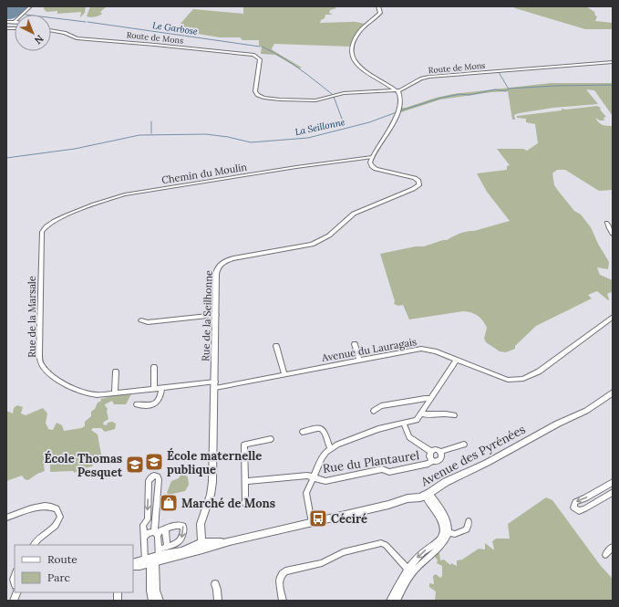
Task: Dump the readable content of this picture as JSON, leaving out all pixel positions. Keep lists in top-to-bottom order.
{
  "streets": {
    "street": [
      "Route de Mons",
      "Chemin du Moulin",
      "Rue de la Seilhonne",
      "Rue de la Marsale",
      "Avenue du Lauragais",
      "Avenue des Pyrénées",
      "Rue du Plantaurel"
    ]
  },
  "crossings": [
    ["Chemin du Moulin", "Rue de la Seilhonne"],
    ["Chemin du Moulin", "Rue de la Marsale"],
    ["Rue de la Seilhonne", "Rue de la Marsale"],
    ["Rue de la Seilhonne", "Avenue du Lauragais"],
    ["Rue de la Seilhonne", "Avenue des Pyrénées"],
    ["Rue de la Marsale", "Avenue du Lauragais"]
  ],
  "water": ["Le Garbose", "La Seillonne"],
  "places": {
    "school or university": ["École maternelle publique", "École Thomas Pesquet"],
    "shop": ["Marché de Mons"],
    "bus stop": ["Céciré"]
  },
  "legend": ["Route", "Parc"],
  "north": "bottom right"
}
